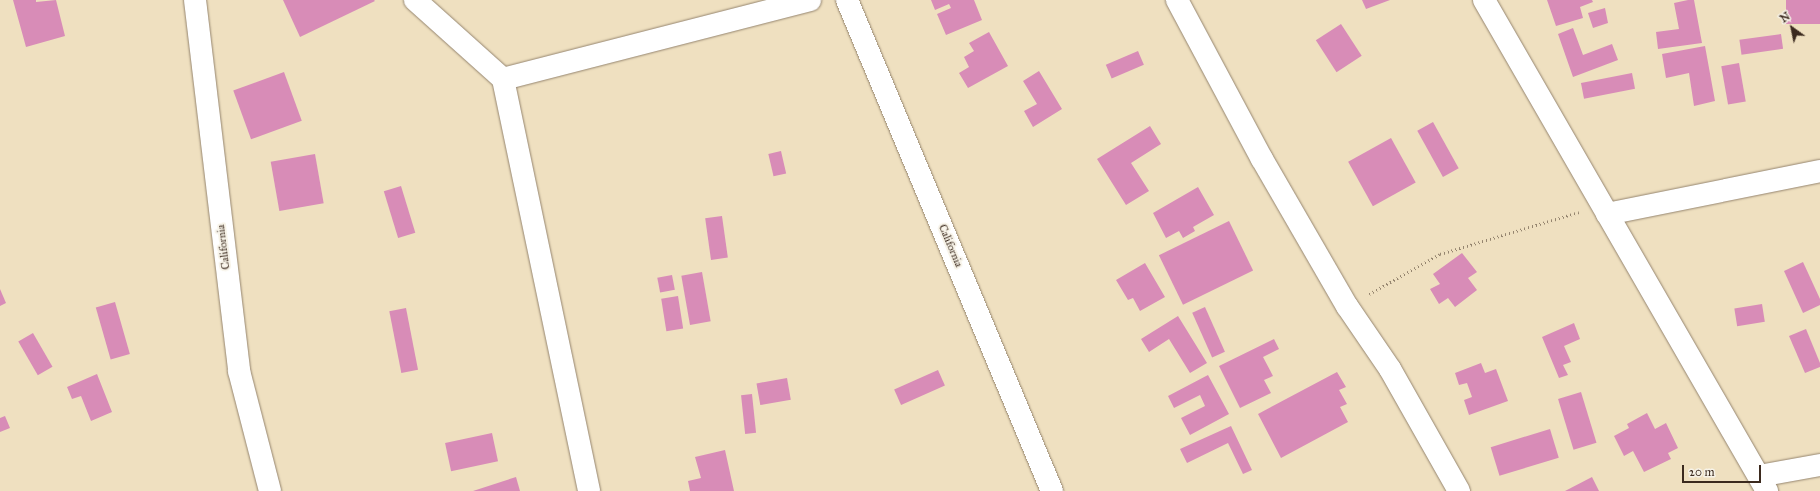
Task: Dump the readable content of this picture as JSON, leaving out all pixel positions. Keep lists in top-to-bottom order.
{
  "streets": {
    "street": ["California"]
  },
  "scale_bar": "20 m",
  "north": "top left"
}
